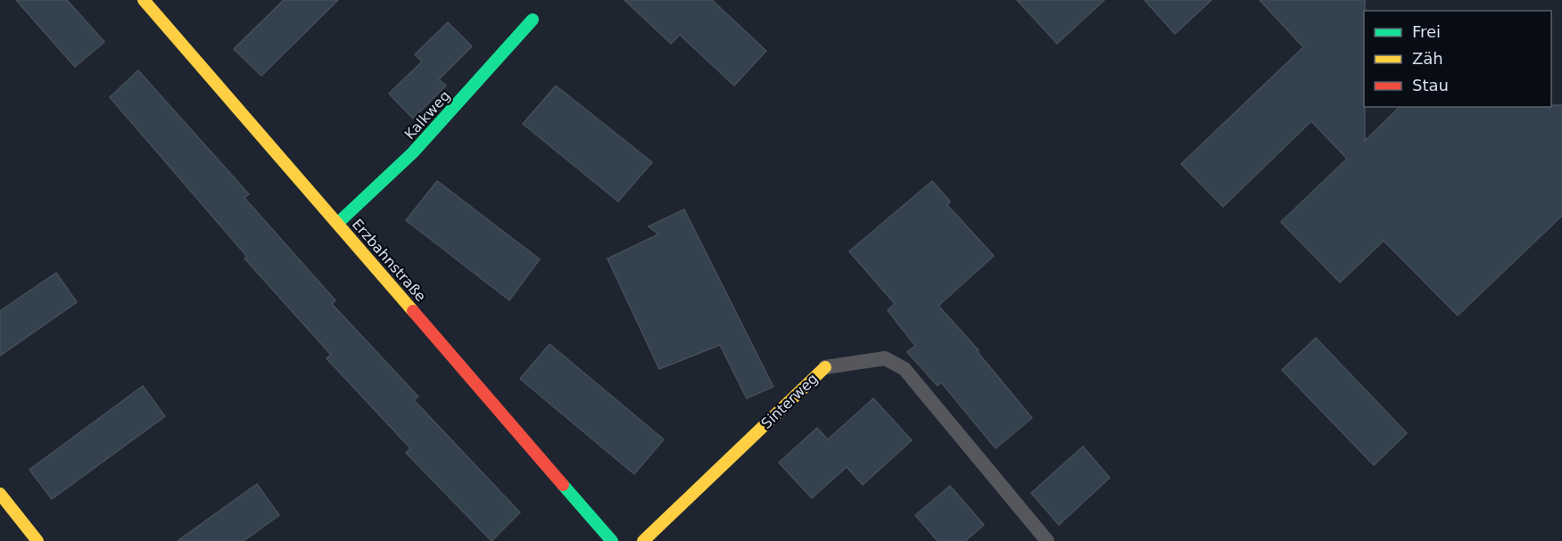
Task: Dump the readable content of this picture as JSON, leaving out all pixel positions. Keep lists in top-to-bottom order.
{
  "streets": {
    "street": ["Kalkweg", "Erzbahnstraße", "Sinterweg"]
  },
  "crossings": [
    ["Kalkweg", "Erzbahnstraße"]
  ],
  "legend": ["Frei", "Zäh", "Stau"]
}
